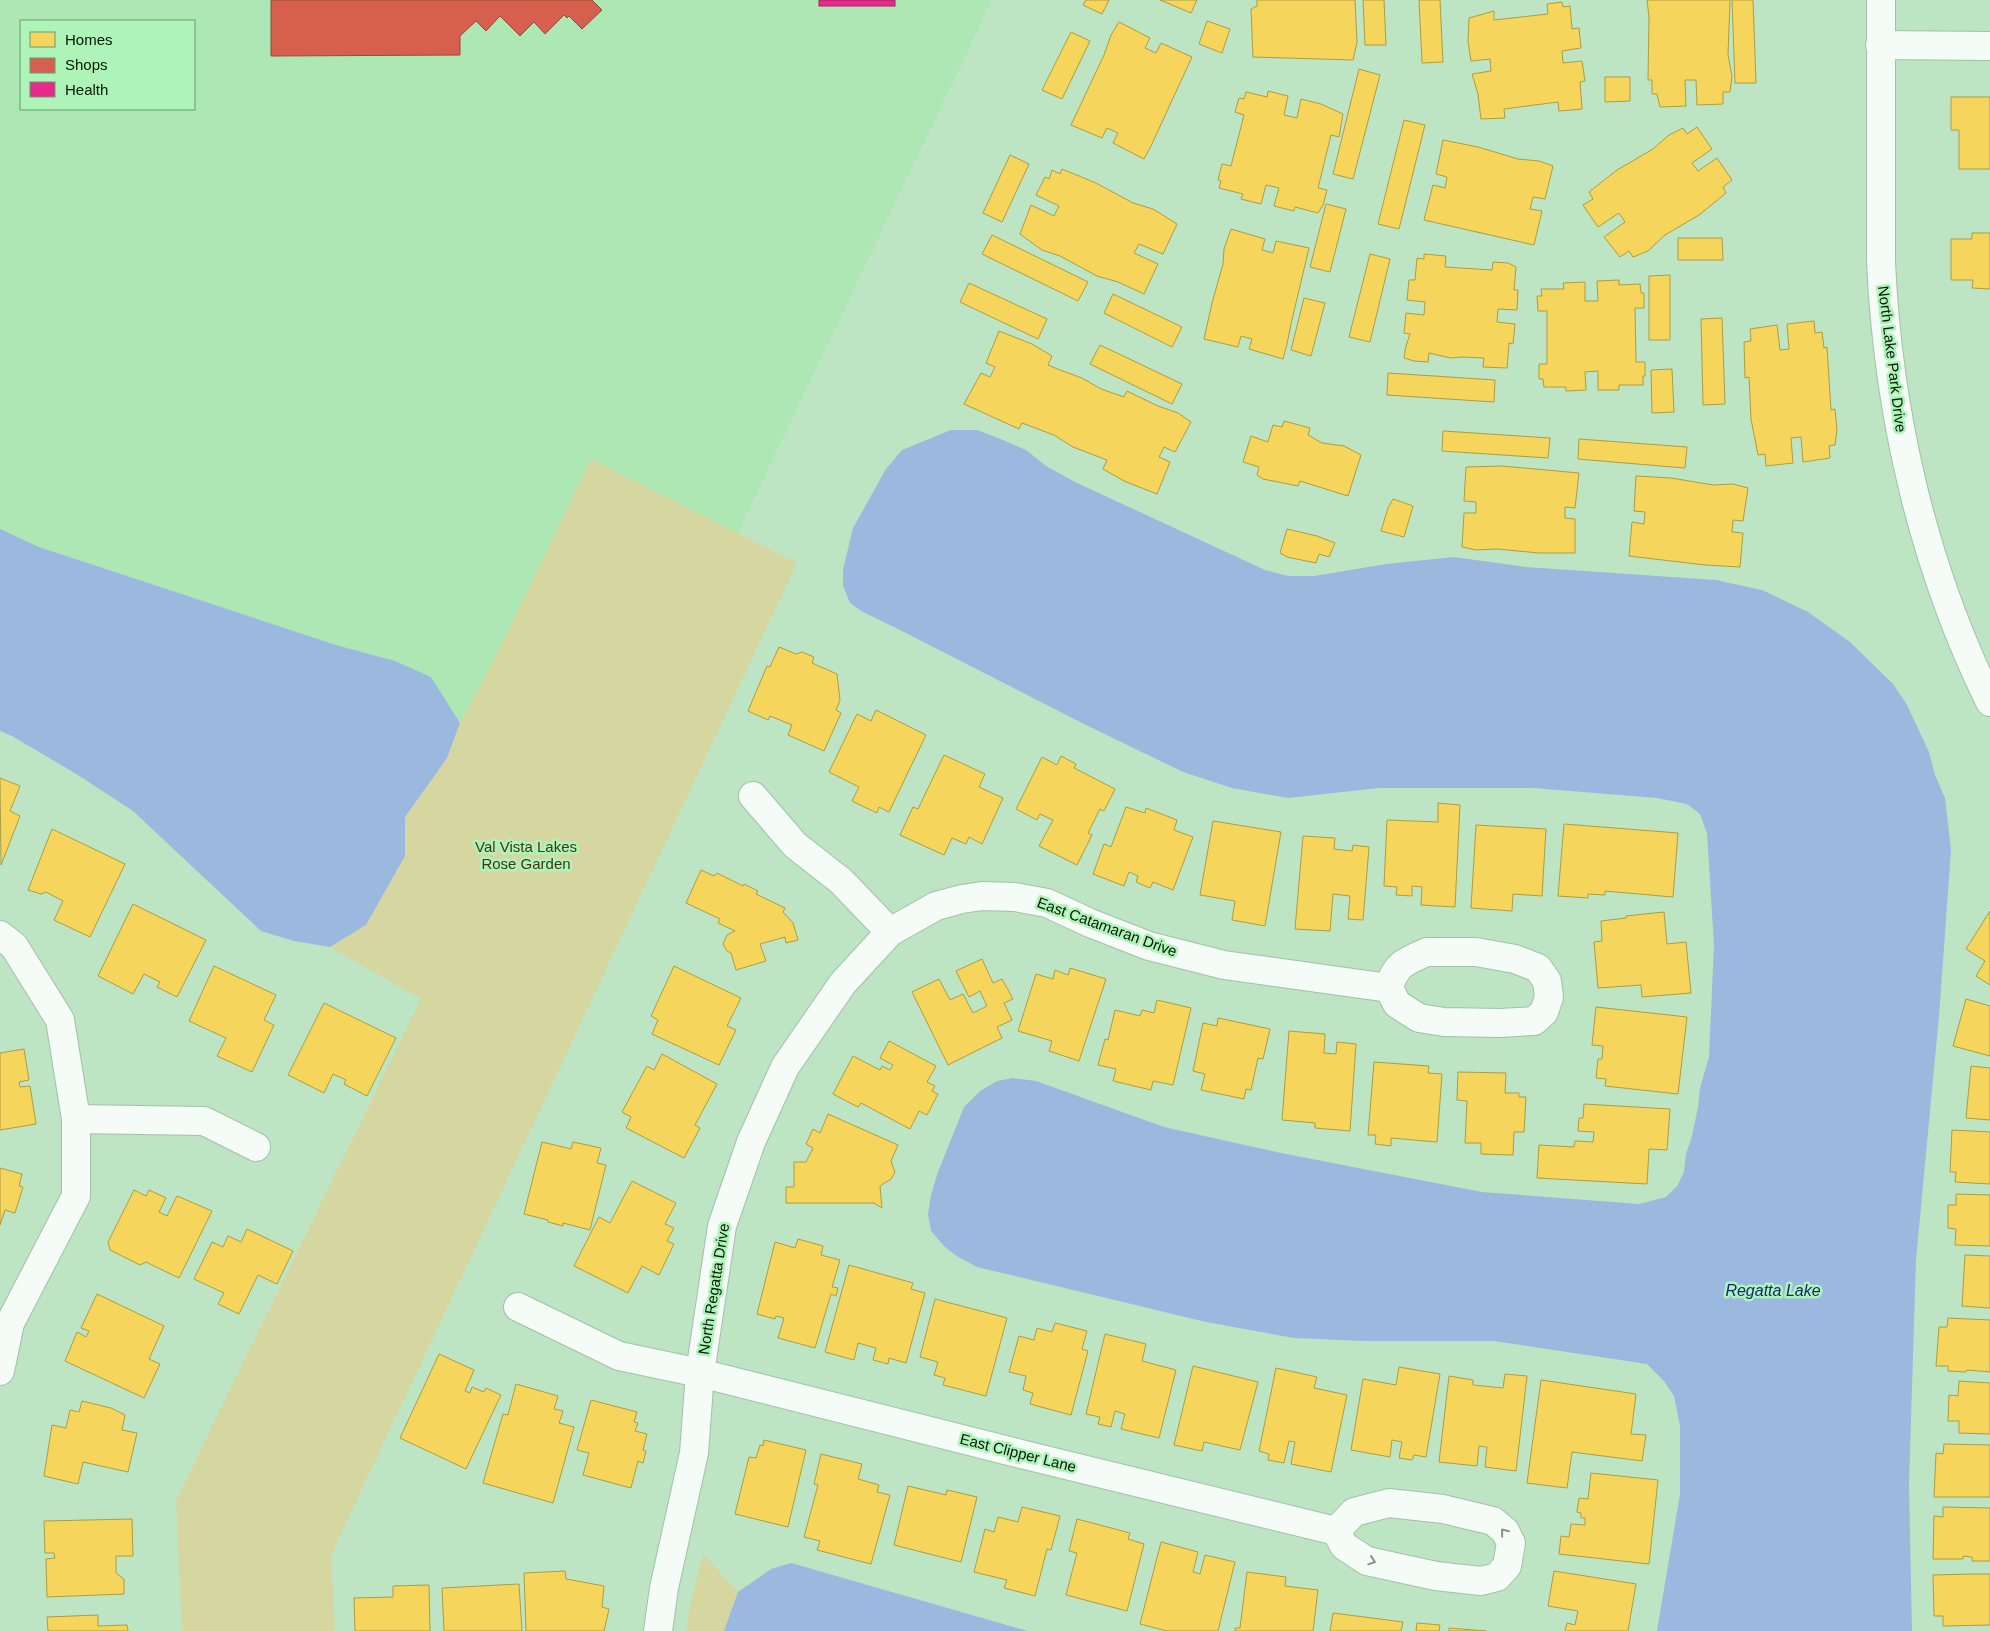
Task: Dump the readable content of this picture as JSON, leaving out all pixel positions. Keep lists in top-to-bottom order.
{
  "streets": {
    "street": [
      "North Lake Park Drive",
      "East Catamaran Drive",
      "North Regatta Drive",
      "East Clipper Lane"
    ]
  },
  "crossings": [
    ["East Catamaran Drive", "North Regatta Drive"],
    ["North Regatta Drive", "East Clipper Lane"]
  ],
  "water": ["Regatta Lake"],
  "parks": ["Val Vista Lakes Rose Garden"],
  "legend": ["Homes", "Shops", "Health"]
}
